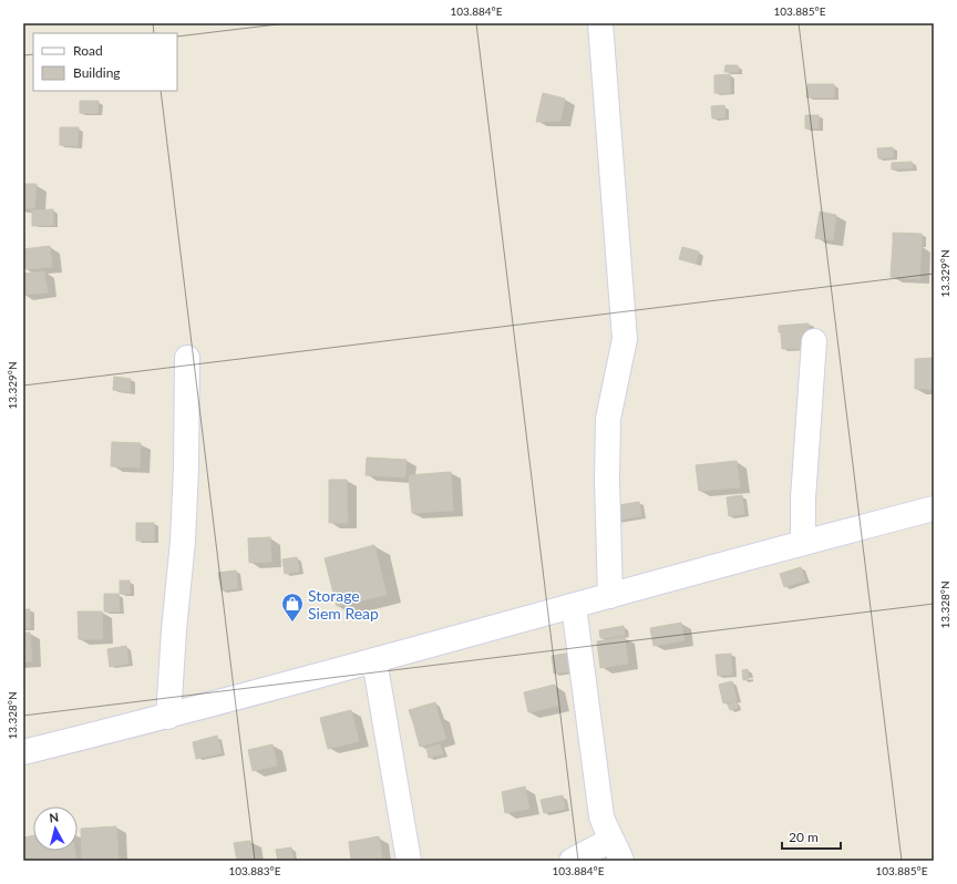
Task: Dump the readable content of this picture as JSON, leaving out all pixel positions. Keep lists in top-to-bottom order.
{
  "places": {
    "shop": ["Storage Siem Reap"]
  },
  "legend": ["Road", "Building"],
  "scale_bar": "20 m",
  "north": "top",
  "coordinates": [
    "103.884°E",
    "103.885°E",
    "13.329°N",
    "13.328°N",
    "103.883°E"
  ]
}
